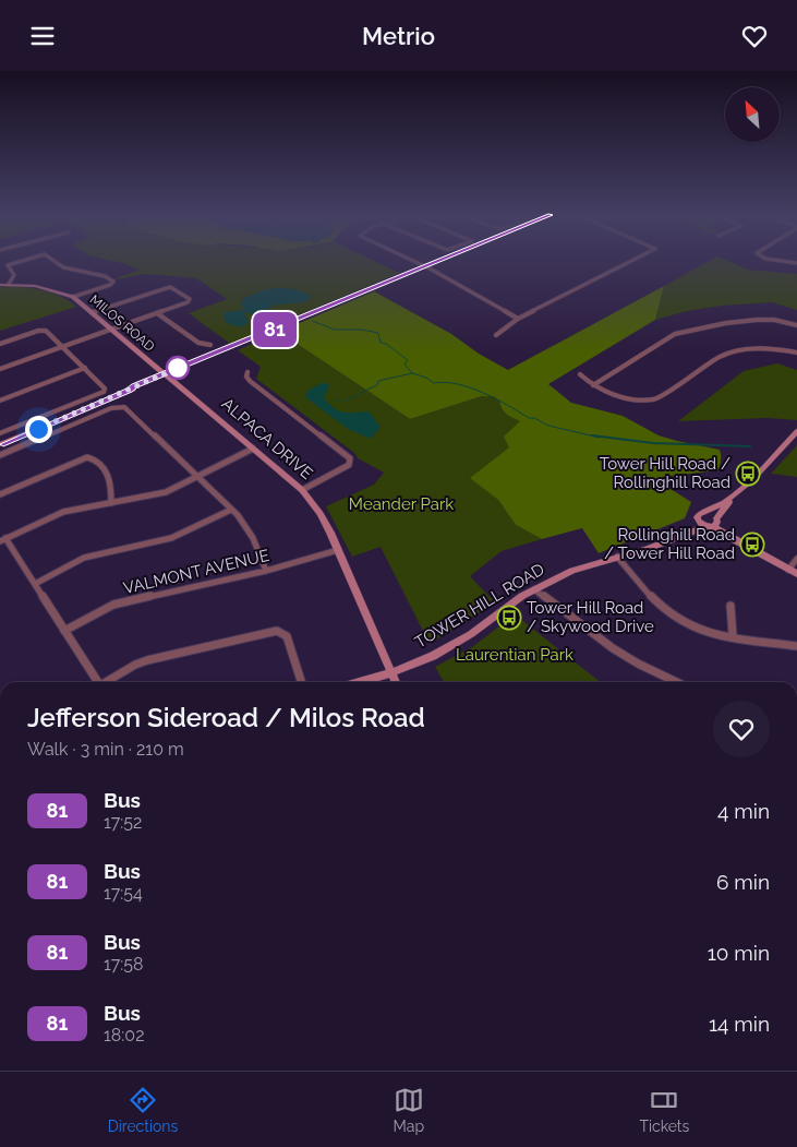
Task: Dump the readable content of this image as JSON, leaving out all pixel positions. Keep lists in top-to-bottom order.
{
  "streets": {
    "street": [
      "MILOS ROAD",
      "ALPACA DRIVE",
      "VALMONT AVENUE",
      "TOWER HILL ROAD"
    ]
  },
  "crossings": [
    ["MILOS ROAD", "ALPACA DRIVE"],
    ["ALPACA DRIVE", "VALMONT AVENUE"],
    ["ALPACA DRIVE", "TOWER HILL ROAD"]
  ],
  "parks": ["Meander Park", "Laurentian Park"],
  "places": {
    "bus stop": ["Tower Hill Road / Rollinghill Road", "Rollinghill Road / Tower Hill Road", "Tower Hill Road / Skywood Drive"]
  },
  "lines": ["bus line 81"],
  "north": "top left",
  "page": {
    "header": "Metrio",
    "on_map": "81",
    "heading": ["Jefferson Sideroad / Milos Road", "Walk · 3 min · 210 m"],
    "list": [
      {
        "mark": "81",
        "name": "Bus",
        "note": "17:52",
        "value": "4 min"
      },
      {
        "mark": "81",
        "name": "Bus",
        "note": "17:54",
        "value": "6 min"
      },
      {
        "mark": "81",
        "name": "Bus",
        "note": "17:58",
        "value": "10 min"
      },
      {
        "mark": "81",
        "name": "Bus",
        "note": "18:02",
        "value": "14 min"
      }
    ],
    "tabs": ["Directions", "Map", "Tickets"]
  }
}
